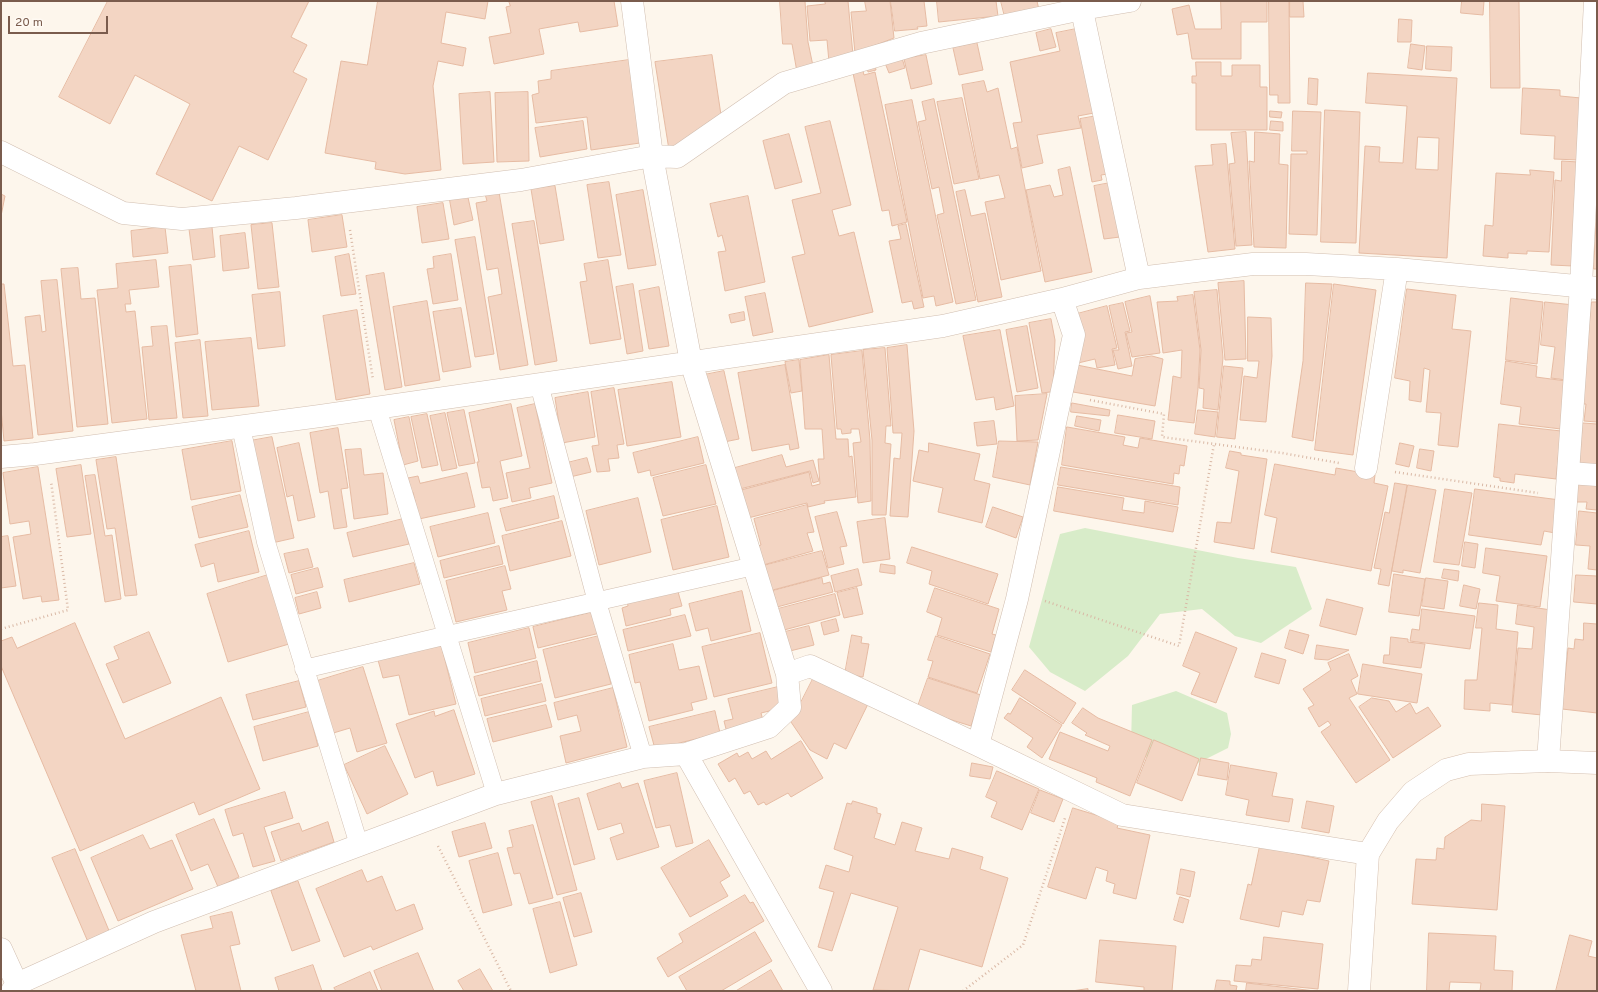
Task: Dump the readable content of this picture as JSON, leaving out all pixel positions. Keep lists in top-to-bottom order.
{
  "scale_bar": "20 m"
}
